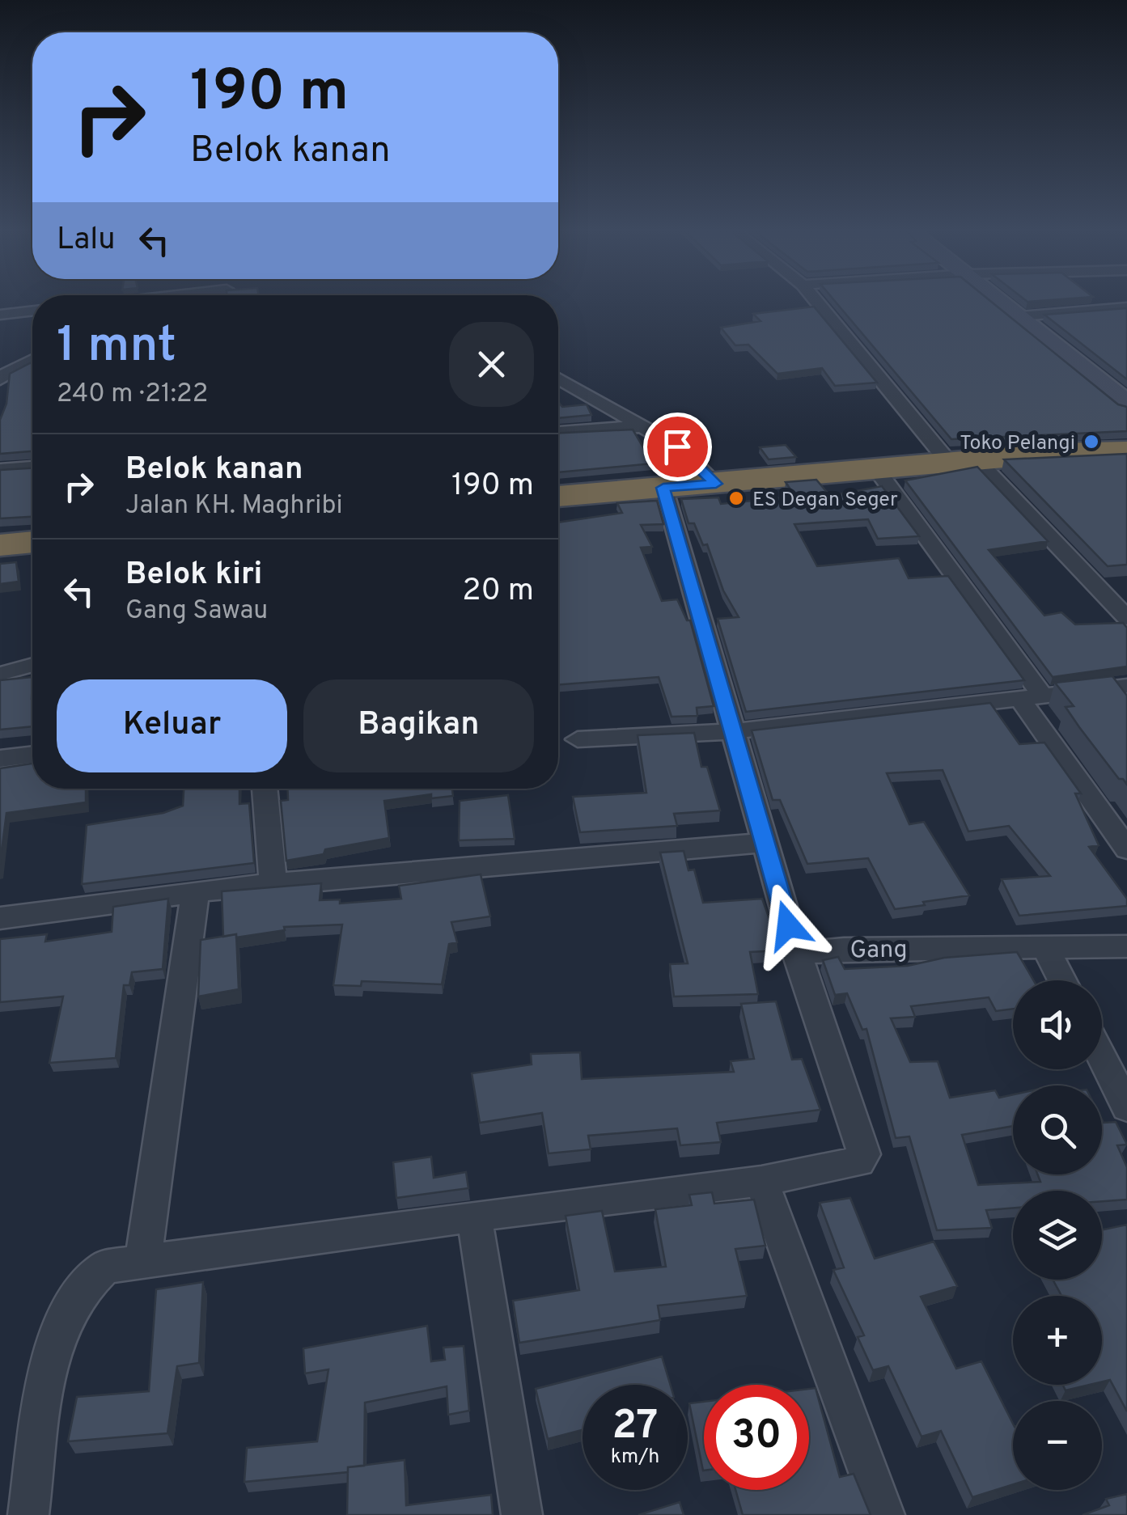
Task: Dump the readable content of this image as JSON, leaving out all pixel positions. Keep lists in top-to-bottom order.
{
  "streets": {
    "street": ["Gang"]
  },
  "places": ["Toko Pelangi", "ES Degan Seger"],
  "page": {
    "turn": ["190 m", "Belok kanan"],
    "then": "Lalu",
    "heading": ["1 mnt", "240 m · 21:22"],
    "list": [
      {
        "name": "Belok kanan",
        "note": "Jalan KH. Maghribi",
        "value": "190 m"
      },
      {
        "name": "Belok kiri",
        "note": "Gang Sawau",
        "value": "20 m"
      }
    ],
    "buttons": ["Keluar", "Bagikan"],
    "map_buttons": ["+", "−"],
    "speed": "27 km/h",
    "limit": "30"
  }
}
